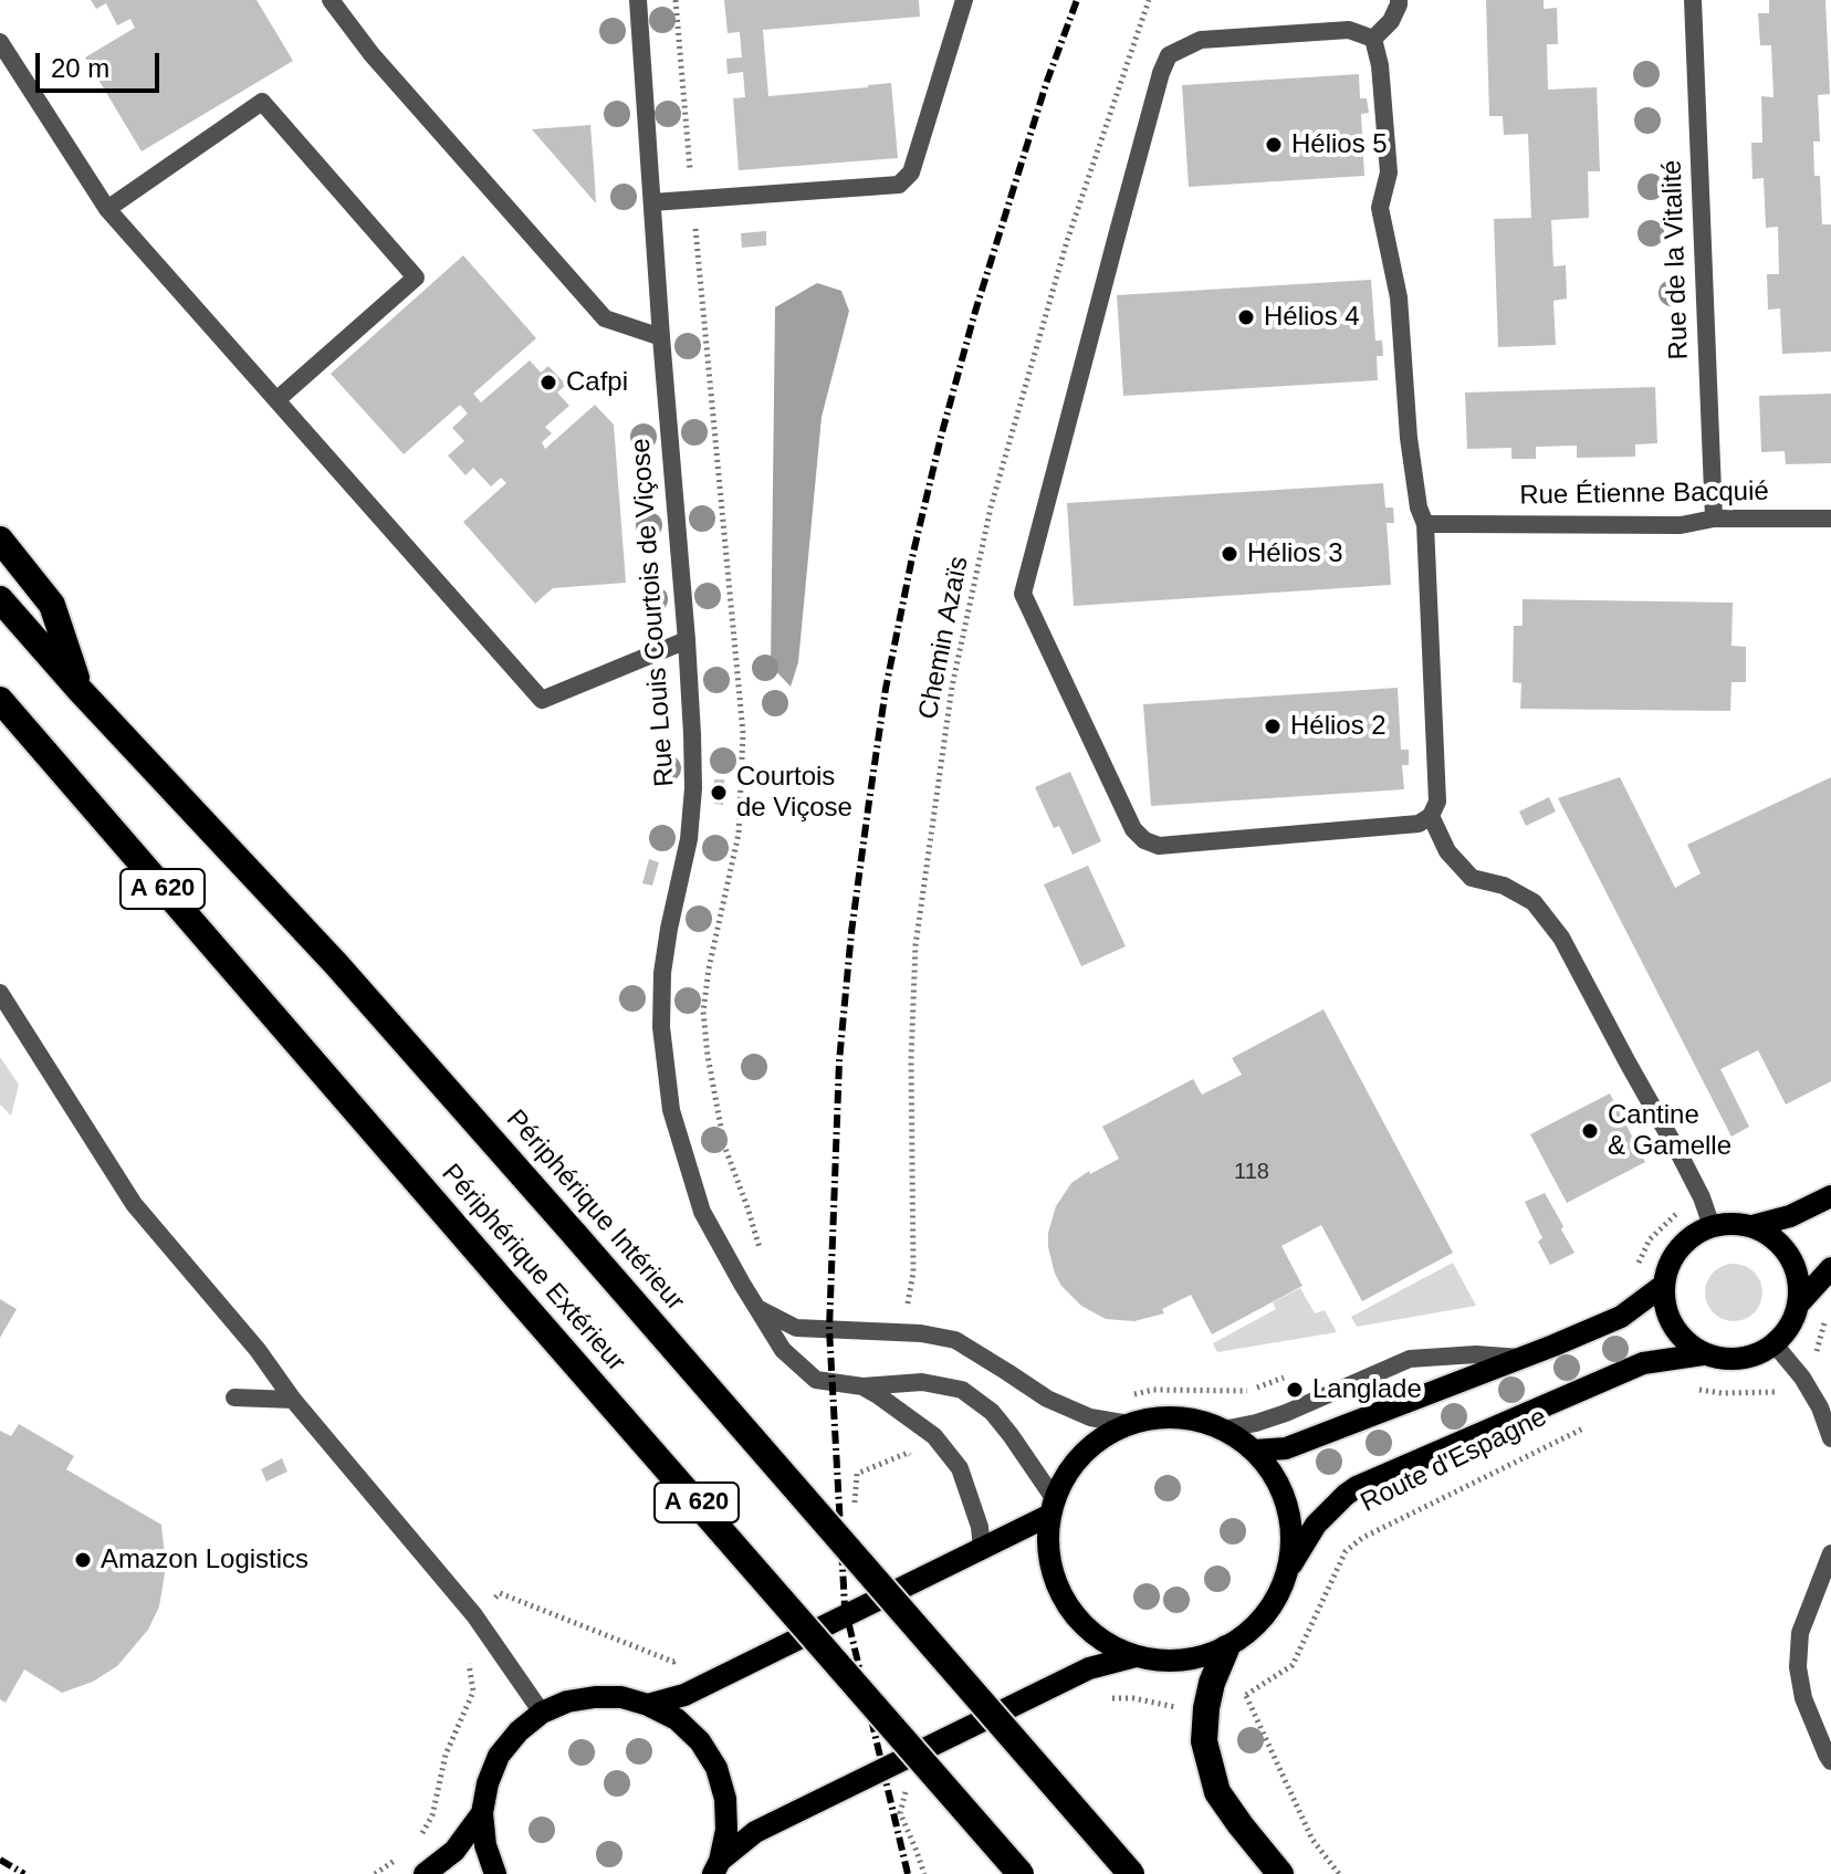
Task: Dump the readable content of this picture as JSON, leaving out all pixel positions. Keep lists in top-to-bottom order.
{
  "streets": {
    "highway": ["A 620", "Périphérique Intérieur", "Périphérique Extérieur"],
    "main road": ["Route d'Espagne"],
    "street": ["Rue de la Vitalité", "Rue Étienne Bacquié", "Rue Louis Courtois de Viçose"],
    "path": ["Chemin Azaïs"]
  },
  "crossings": [
    ["Rue de la Vitalité", "Rue Étienne Bacquié"],
    ["Rue Louis Courtois de Viçose", "Route d'Espagne"]
  ],
  "places": [
    "Hélios 5",
    "Hélios 4",
    "Cafpi",
    "Hélios 3",
    "Hélios 2",
    "Courtois de Viçose",
    "Cantine & Gamelle",
    "Langlade",
    "Amazon Logistics"
  ],
  "house_numbers": ["118"],
  "scale_bar": "20 m"
}
